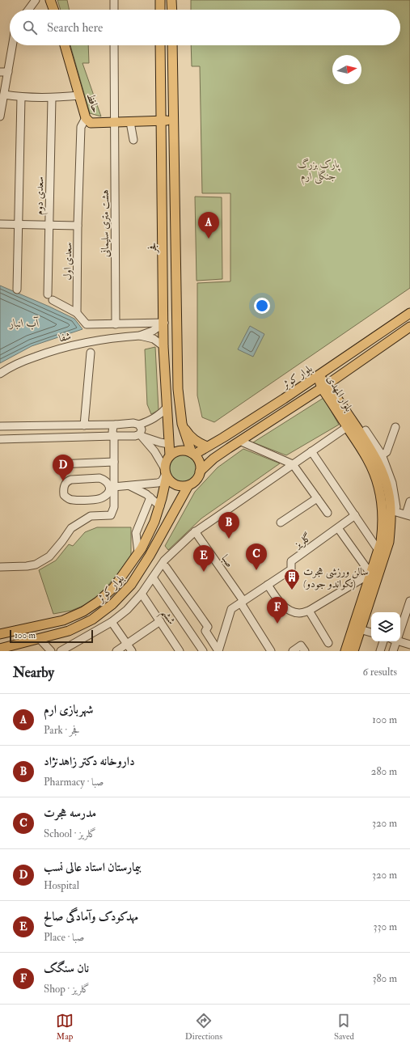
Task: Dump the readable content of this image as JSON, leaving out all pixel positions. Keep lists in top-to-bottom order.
{
  "streets": {
    "main road": [
      "حافظ",
      "فجر",
      "بلوار کوثر",
      "بلوار المهدی"
    ],
    "street": [
      "سعدی دوم",
      "هشت متری سلیمانی",
      "سعدی اول",
      "شفا",
      "گلریز",
      "صبا",
      "ششم"
    ]
  },
  "crossings": [
    ["حافظ", "هشت متری سلیمانی"],
    ["حافظ", "فجر"],
    ["حافظ", "سعدی اول"],
    ["فجر", "بلوار کوثر"],
    ["بلوار کوثر", "بلوار المهدی"],
    ["گلریز", "صبا"]
  ],
  "water": ["آب انبار"],
  "parks": ["پارک بزرگ جنگلی ارم"],
  "places": {
    "building": ["سالن ورزشی هجرت (تکواندو جودو)"]
  },
  "scale_bar": "100 m",
  "north": "right",
  "page": {
    "search": "Search here",
    "pins": [
      "A",
      "D",
      "B",
      "C",
      "E",
      "F"
    ],
    "scale": "100 m",
    "heading": ["Nearby", "6 results"],
    "list": [
      {
        "mark": "A",
        "name": "شهربازی ارم",
        "note": "Park · فجر",
        "value": "100 m"
      },
      {
        "mark": "B",
        "name": "داروخانه دکتر زاهدنژاد",
        "note": "Pharmacy · صبا",
        "value": "280 m"
      },
      {
        "mark": "C",
        "name": "مدرسه هجرت",
        "note": "School · گلریز",
        "value": "320 m"
      },
      {
        "mark": "D",
        "name": "بیمارستان استاد عالی نسب",
        "note": "Hospital",
        "value": "320 m"
      },
      {
        "mark": "E",
        "name": "مهدکودک وآمادگی صالح",
        "note": "Place · صبا",
        "value": "330 m"
      },
      {
        "mark": "F",
        "name": "نان سنگک",
        "note": "Shop · گلریز",
        "value": "380 m"
      }
    ],
    "nav": ["Map", "Directions", "Saved"]
  }
}
